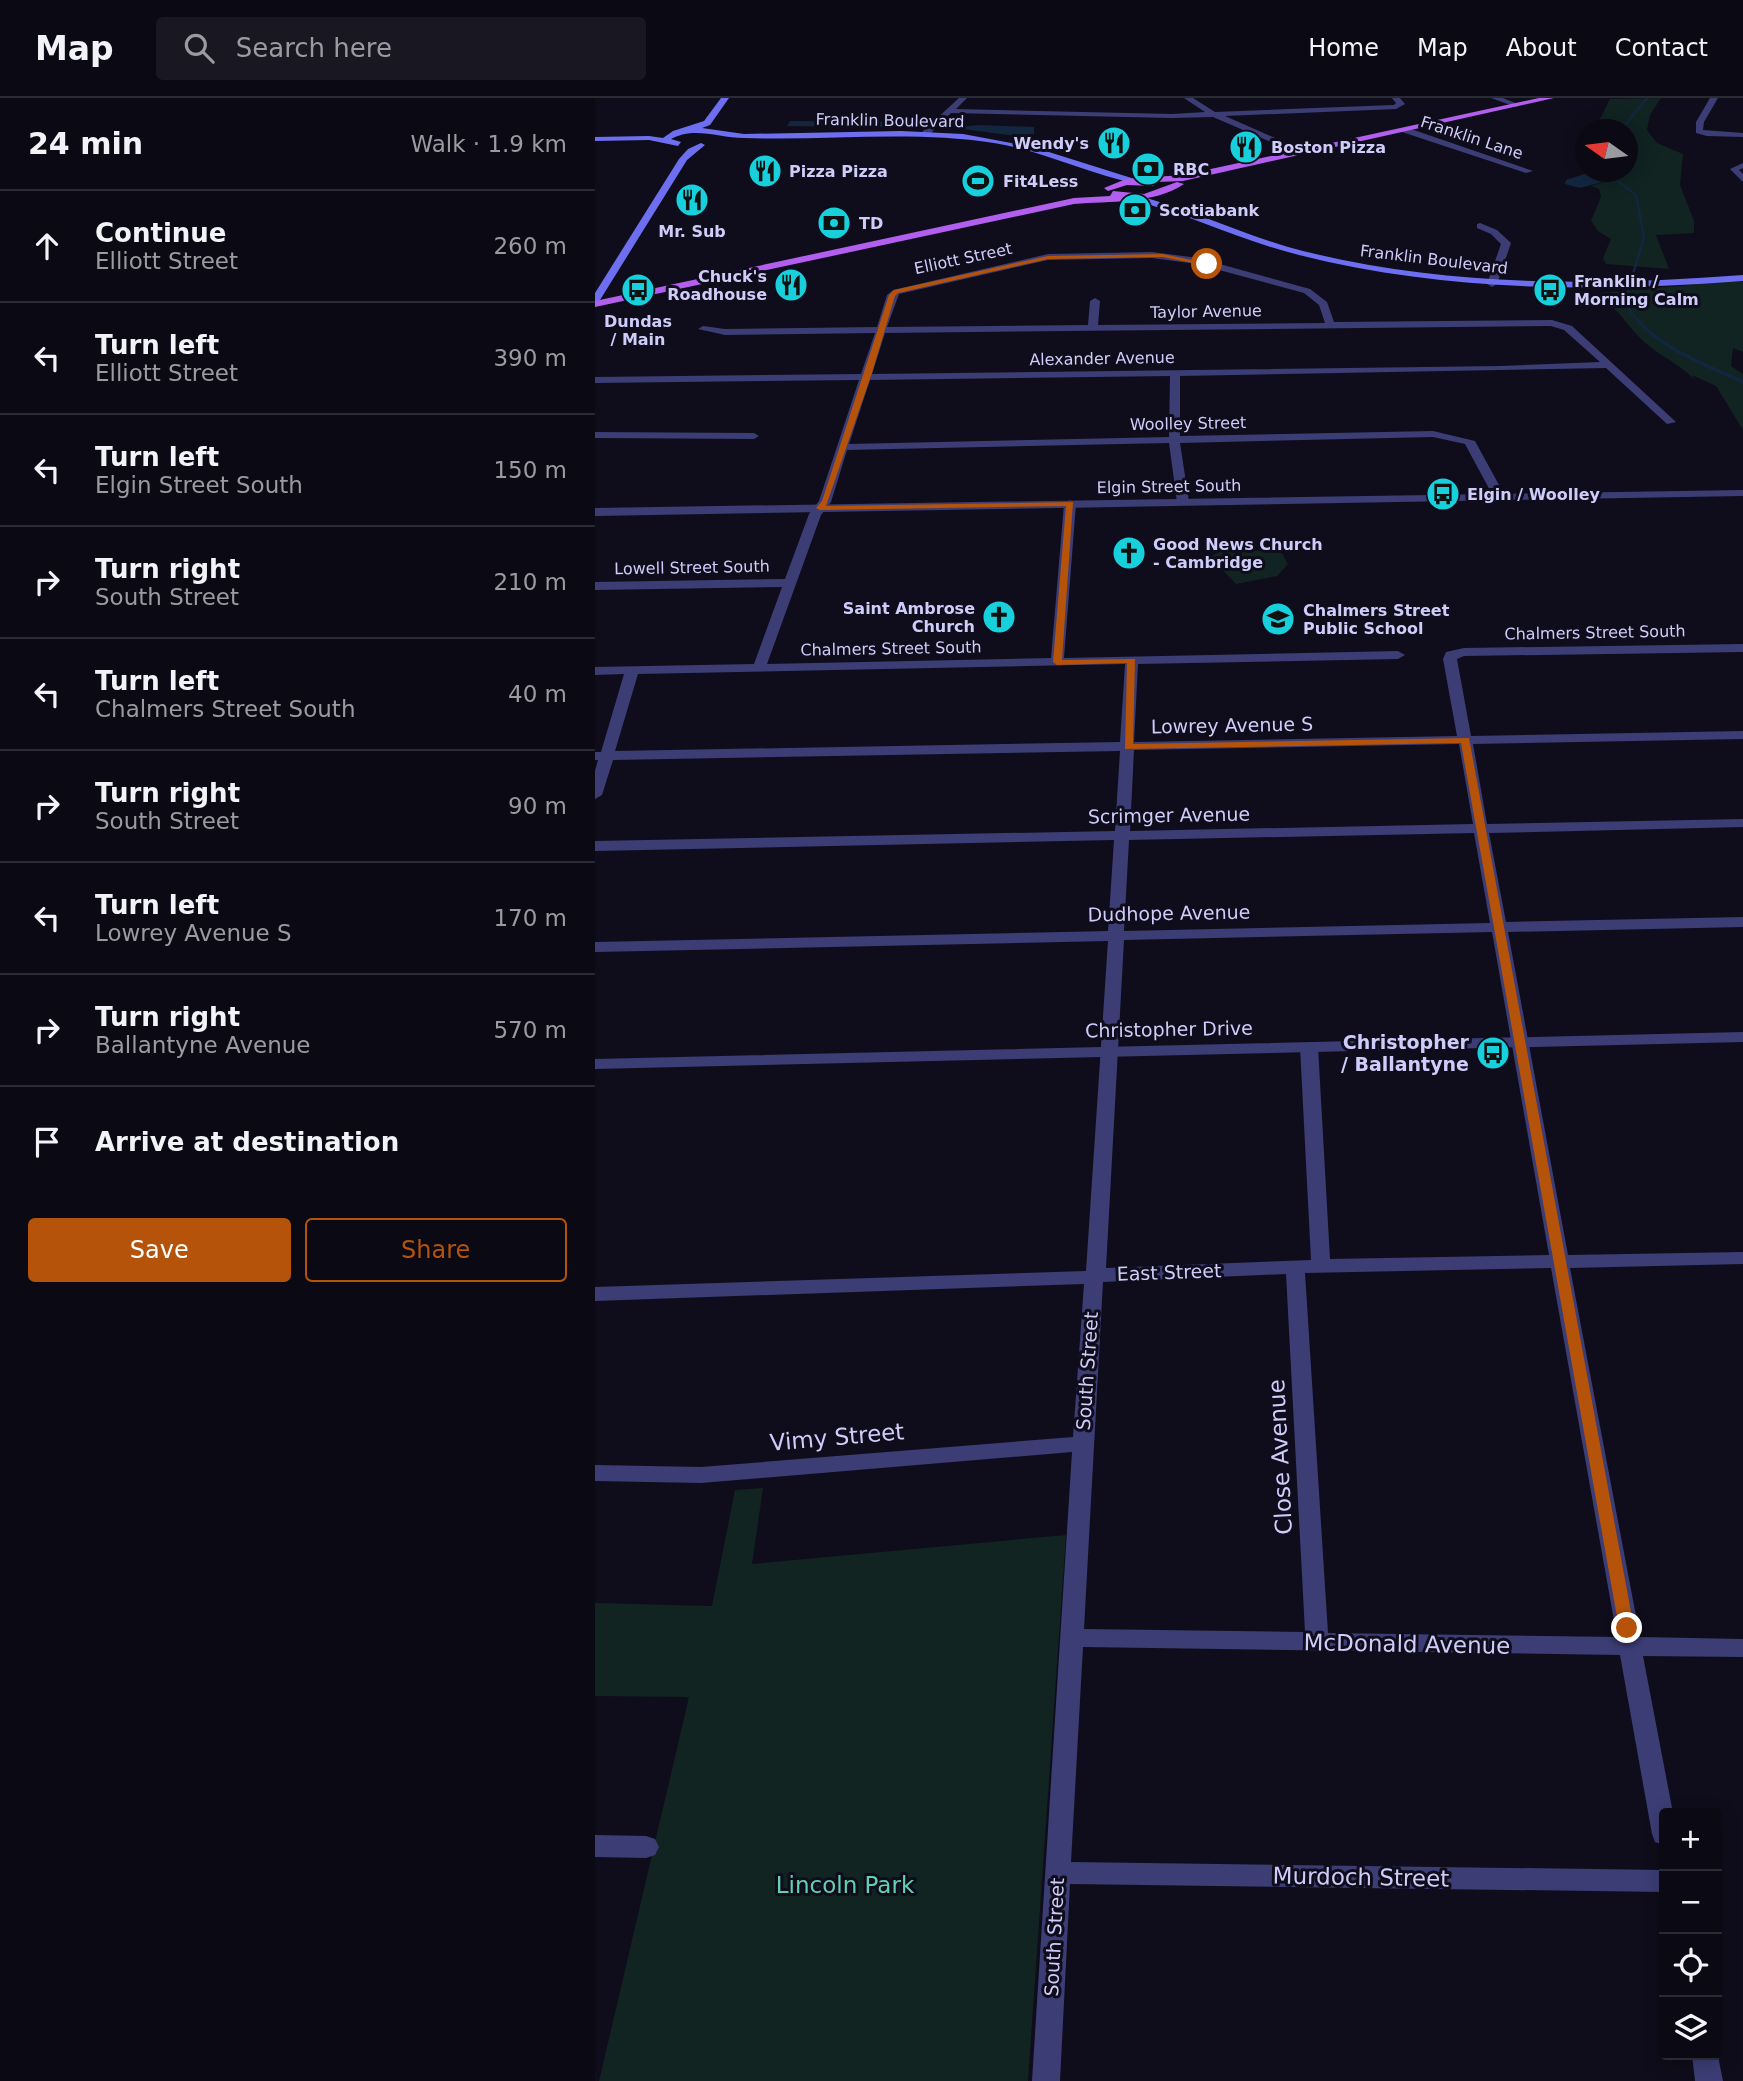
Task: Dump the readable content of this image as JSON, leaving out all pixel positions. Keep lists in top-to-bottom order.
{
  "streets": {
    "main road": ["Franklin Boulevard"],
    "street": [
      "Franklin Lane",
      "Elliott Street",
      "Taylor Avenue",
      "Alexander Avenue",
      "Woolley Street",
      "Elgin Street South",
      "Lowell Street South",
      "Chalmers Street South",
      "Lowrey Avenue S",
      "Scrimger Avenue",
      "Dudhope Avenue",
      "Christopher Drive",
      "East Street",
      "South Street",
      "Vimy Street",
      "Close Avenue",
      "McDonald Avenue",
      "Murdoch Street"
    ]
  },
  "crossings": [
    ["Elliott Street", "Taylor Avenue"],
    ["Elliott Street", "Alexander Avenue"],
    ["Elliott Street", "Woolley Street"],
    ["Elliott Street", "Elgin Street South"],
    ["Elliott Street", "Lowell Street South"],
    ["Elliott Street", "Chalmers Street South"],
    ["Taylor Avenue", "Alexander Avenue"],
    ["Woolley Street", "Elgin Street South"],
    ["Chalmers Street South", "Lowrey Avenue S"],
    ["Chalmers Street South", "South Street"],
    ["Lowrey Avenue S", "South Street"],
    ["Scrimger Avenue", "South Street"],
    ["Dudhope Avenue", "South Street"],
    ["Christopher Drive", "South Street"],
    ["East Street", "South Street"],
    ["East Street", "Close Avenue"],
    ["South Street", "Vimy Street"],
    ["South Street", "McDonald Avenue"],
    ["South Street", "Murdoch Street"],
    ["Close Avenue", "McDonald Avenue"]
  ],
  "parks": ["Lincoln Park"],
  "places": {
    "restaurant": [
      "Wendy's",
      "Boston Pizza",
      "Pizza Pizza",
      "Mr. Sub",
      "Chuck's Roadhouse"
    ],
    "bank": ["RBC", "Scotiabank", "TD"],
    "sports": ["Fit4Less"],
    "bus stop": [
      "Dundas / Main",
      "Franklin / Morning Calm",
      "Elgin / Woolley",
      "Christopher / Ballantyne"
    ],
    "church": ["Good News Church - Cambridge", "Saint Ambrose Church"],
    "school or university": ["Chalmers Street Public School"]
  },
  "north": "left",
  "page": {
    "header": "Map",
    "search": "Search here",
    "nav": [
      "Home",
      "Map",
      "About",
      "Contact"
    ],
    "heading": ["24 min", "Walk · 1.9 km"],
    "list": [
      ["Continue", "Elliott Street", "260 m"],
      ["Turn left", "Elliott Street", "390 m"],
      ["Turn left", "Elgin Street South", "150 m"],
      ["Turn right", "South Street", "210 m"],
      ["Turn left", "Chalmers Street South", "40 m"],
      ["Turn right", "South Street", "90 m"],
      ["Turn left", "Lowrey Avenue S", "170 m"],
      ["Turn right", "Ballantyne Avenue", "570 m"],
      "Arrive at destination"
    ],
    "buttons": ["Save", "Share"],
    "map_buttons": ["+", "−"]
  }
}
